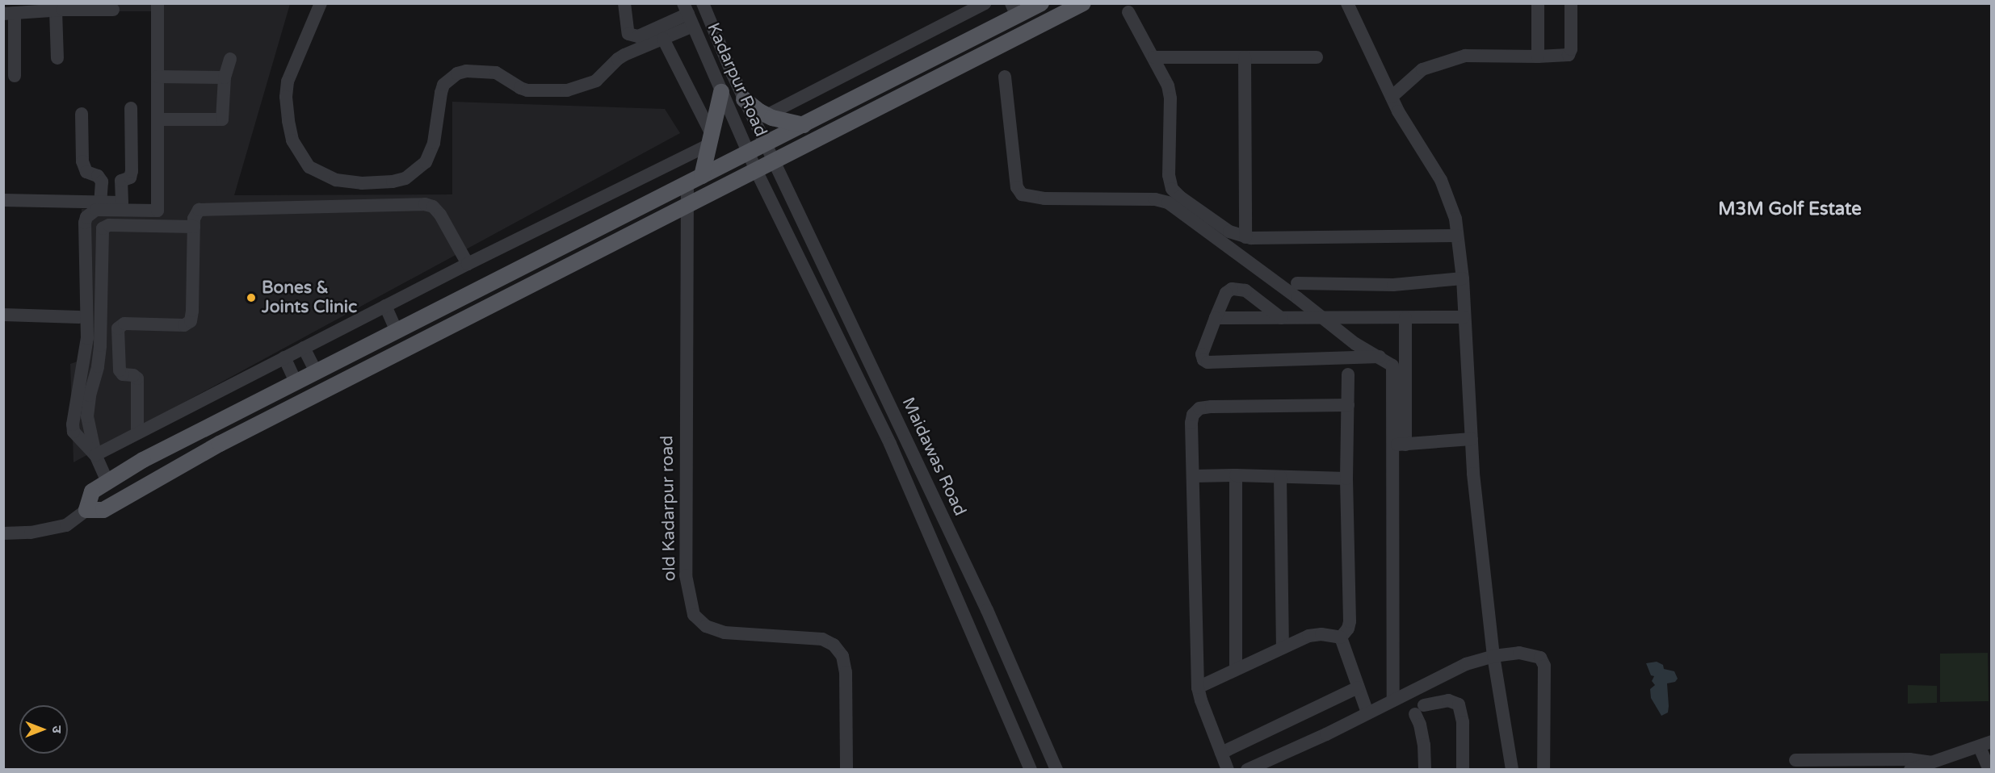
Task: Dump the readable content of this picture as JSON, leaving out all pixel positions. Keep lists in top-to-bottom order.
{
  "streets": {
    "street": ["Kadarpur Road", "Maidawas Road", "old Kadarpur road"]
  },
  "crossings": [
    ["Kadarpur Road", "Maidawas Road"]
  ],
  "districts": ["M3M Golf Estate"],
  "places": ["Bones & Joints Clinic"],
  "north": "right"
}
